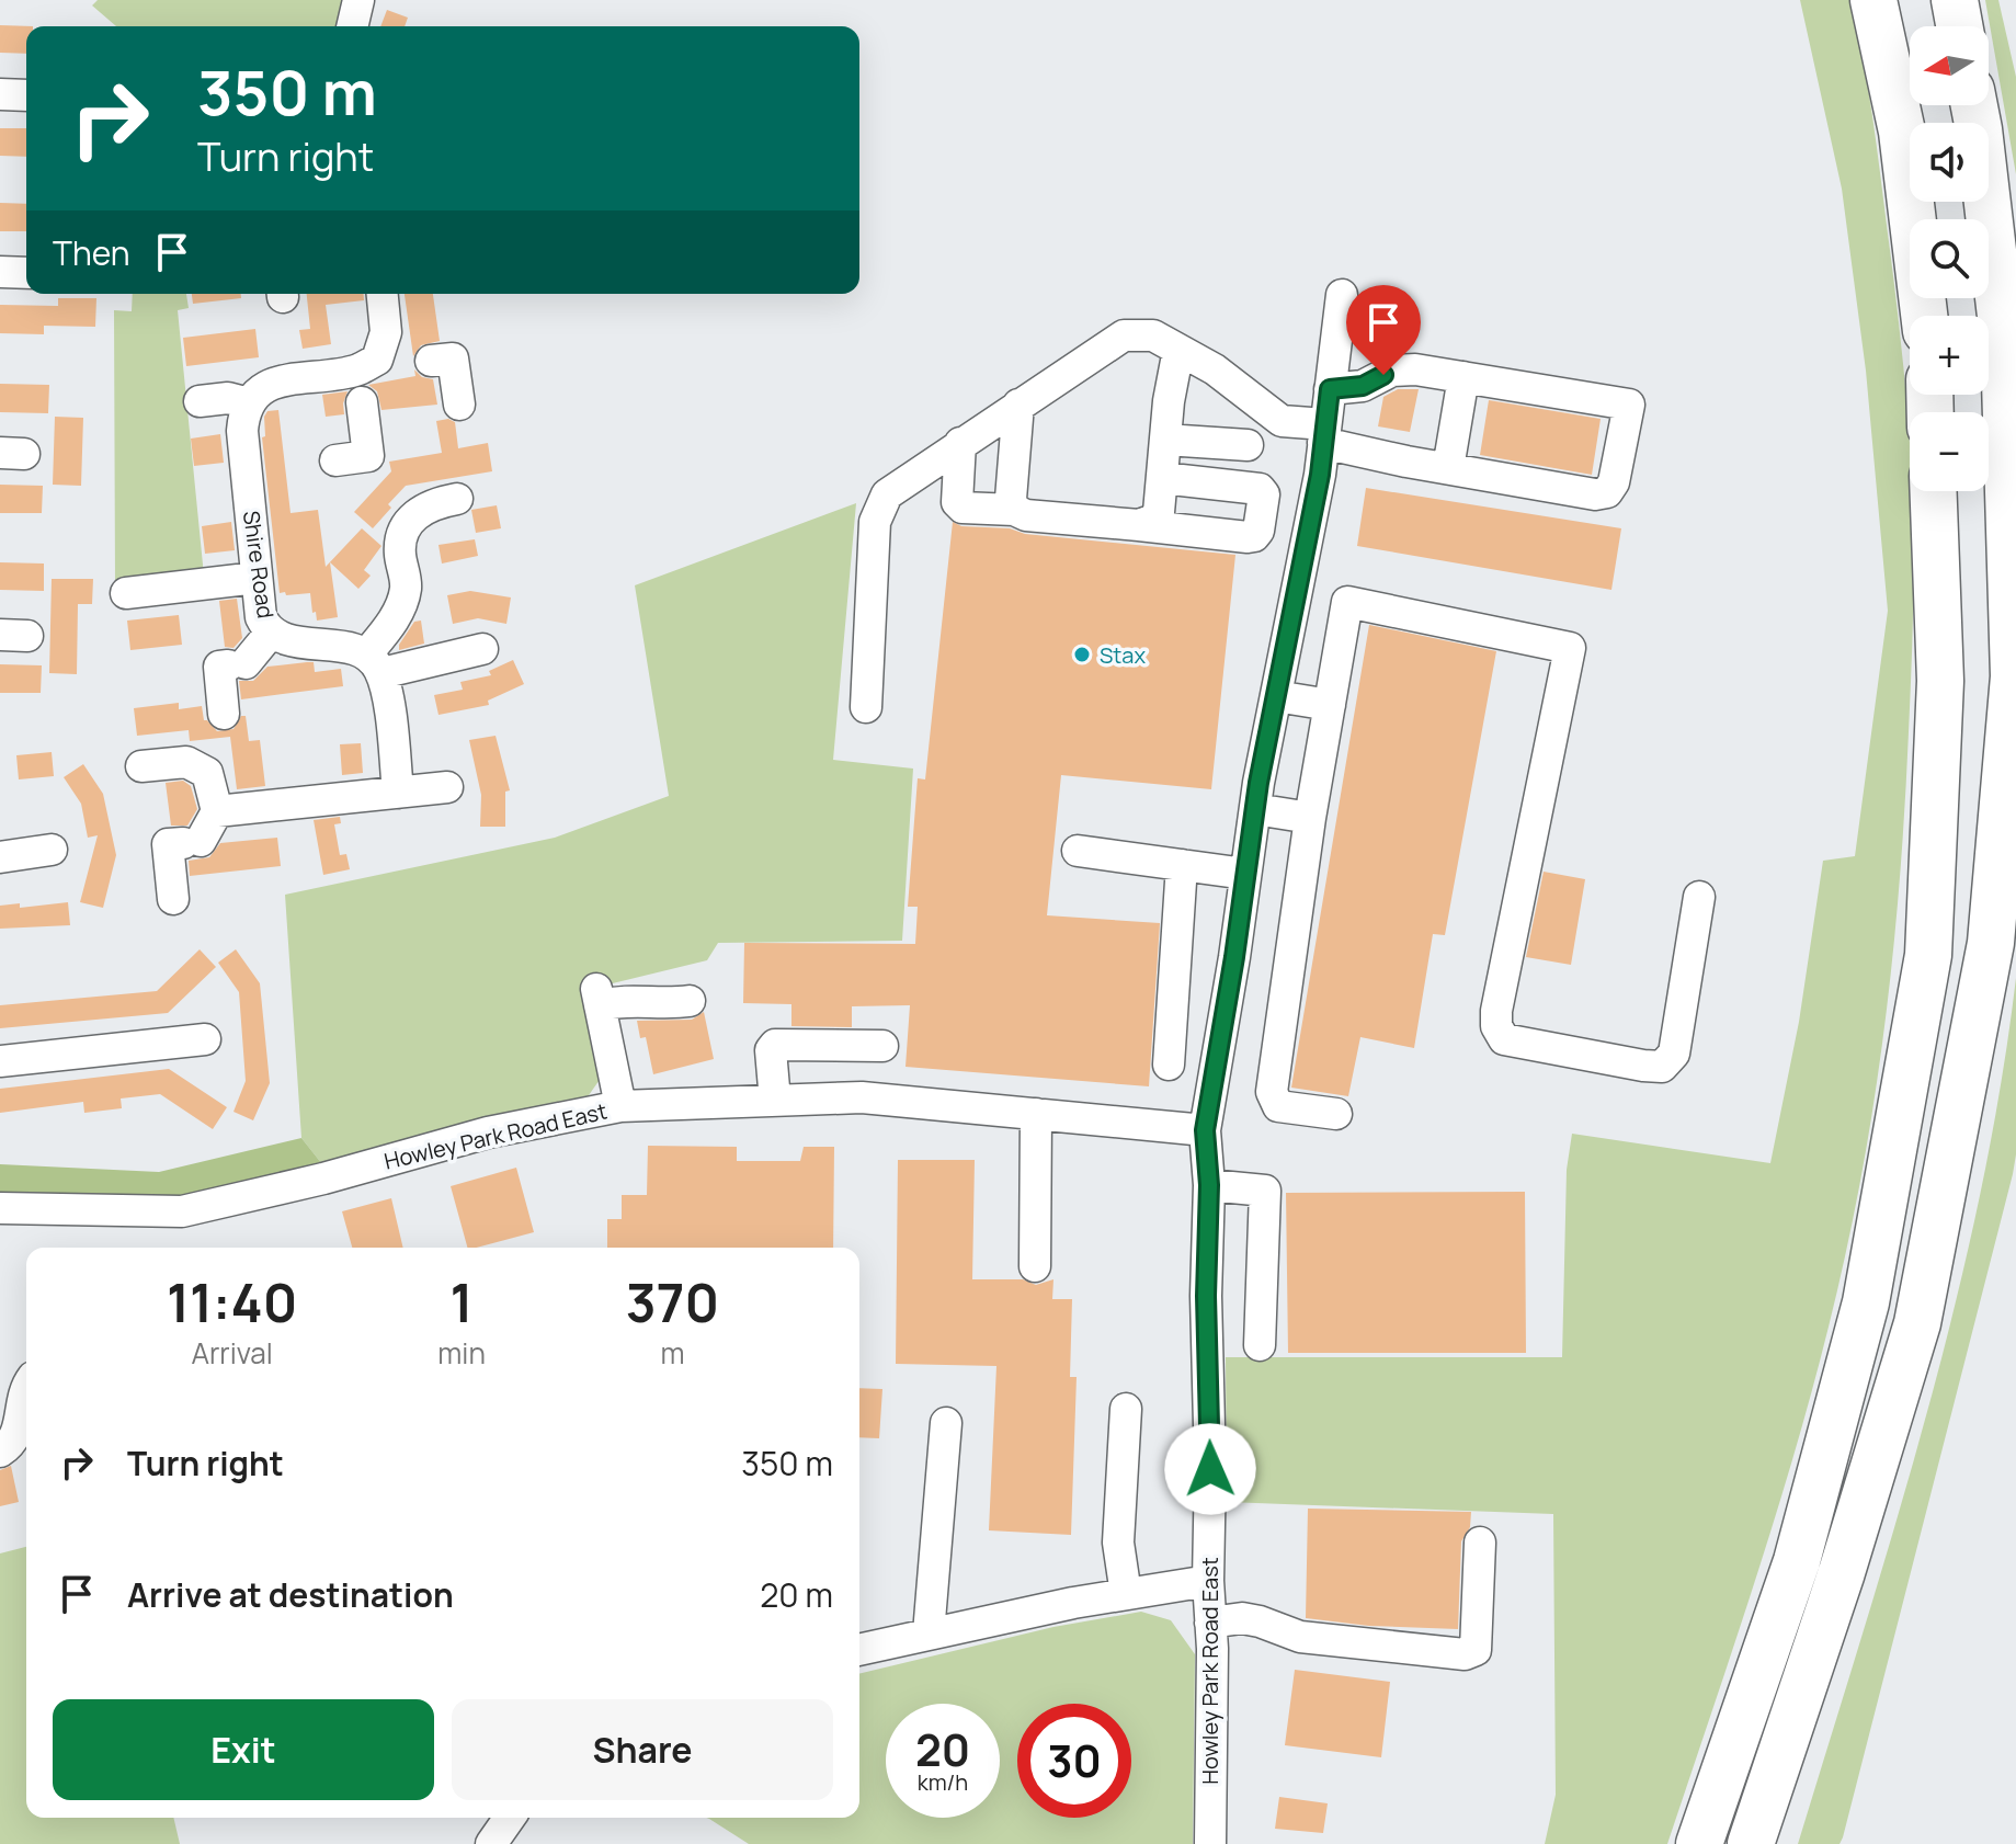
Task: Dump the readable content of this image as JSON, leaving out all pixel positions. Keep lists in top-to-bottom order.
{
  "streets": {
    "street": ["Shire Road", "Howley Park Road East"]
  },
  "places": ["Stax"],
  "north": "left",
  "page": {
    "map_buttons": ["+", "−"],
    "turn": ["350 m", "Turn right"],
    "then": "Then",
    "eta": [
      "11:40",
      "Arrival",
      "1",
      "min",
      "370",
      "m"
    ],
    "list": [
      {
        "name": "Turn right",
        "value": "350 m"
      },
      {
        "name": "Arrive at destination",
        "value": "20 m"
      }
    ],
    "buttons": ["Exit", "Share"],
    "speed": "20 km/h",
    "limit": "30"
  }
}
